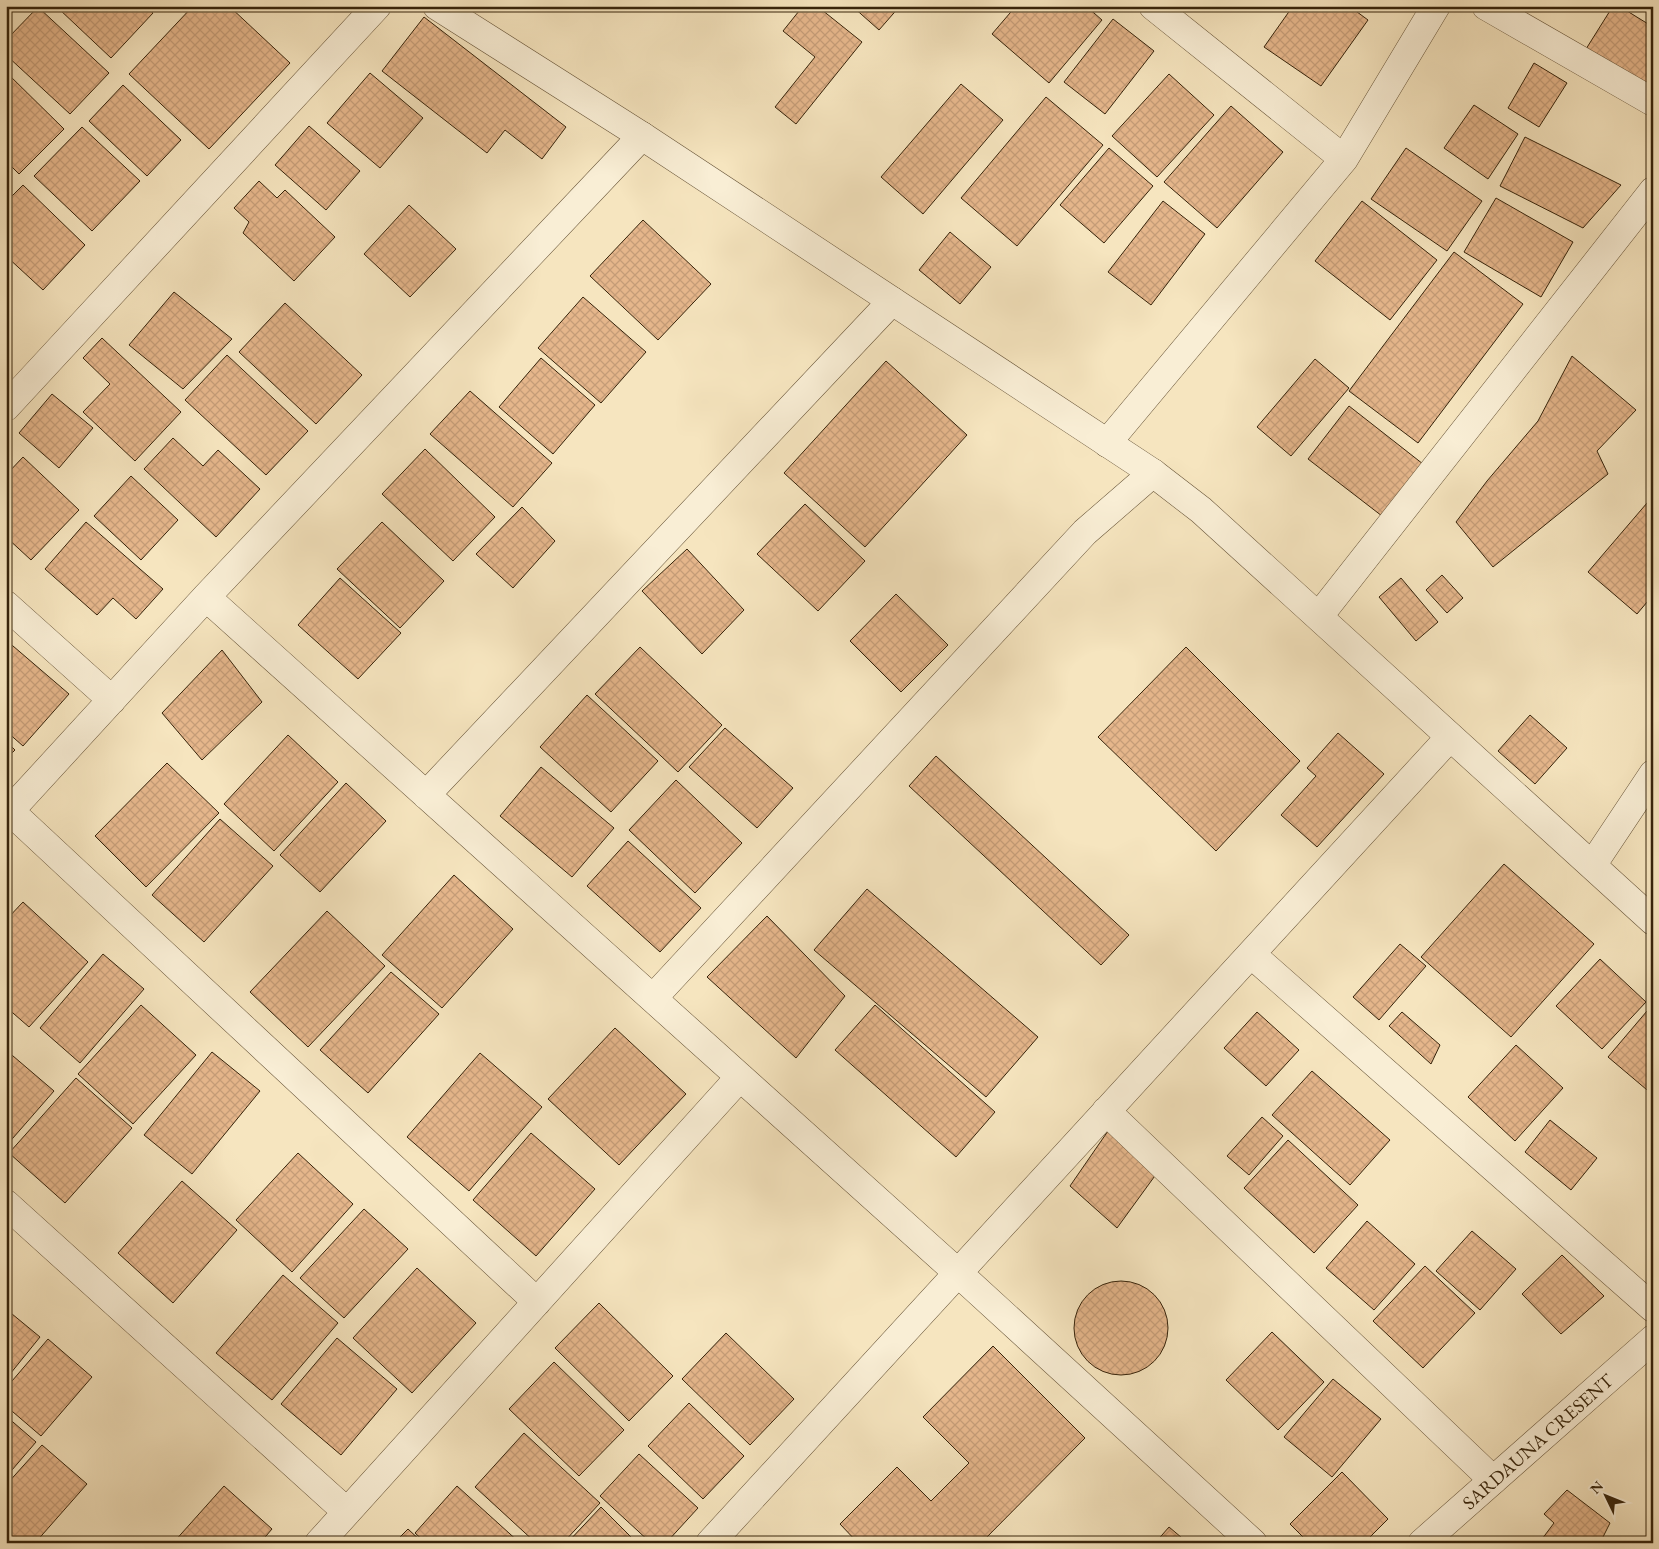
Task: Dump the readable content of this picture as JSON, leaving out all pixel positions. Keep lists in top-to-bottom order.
{
  "streets": {
    "street": ["SARDAUNA CRESENT"]
  },
  "north": "top left"
}
